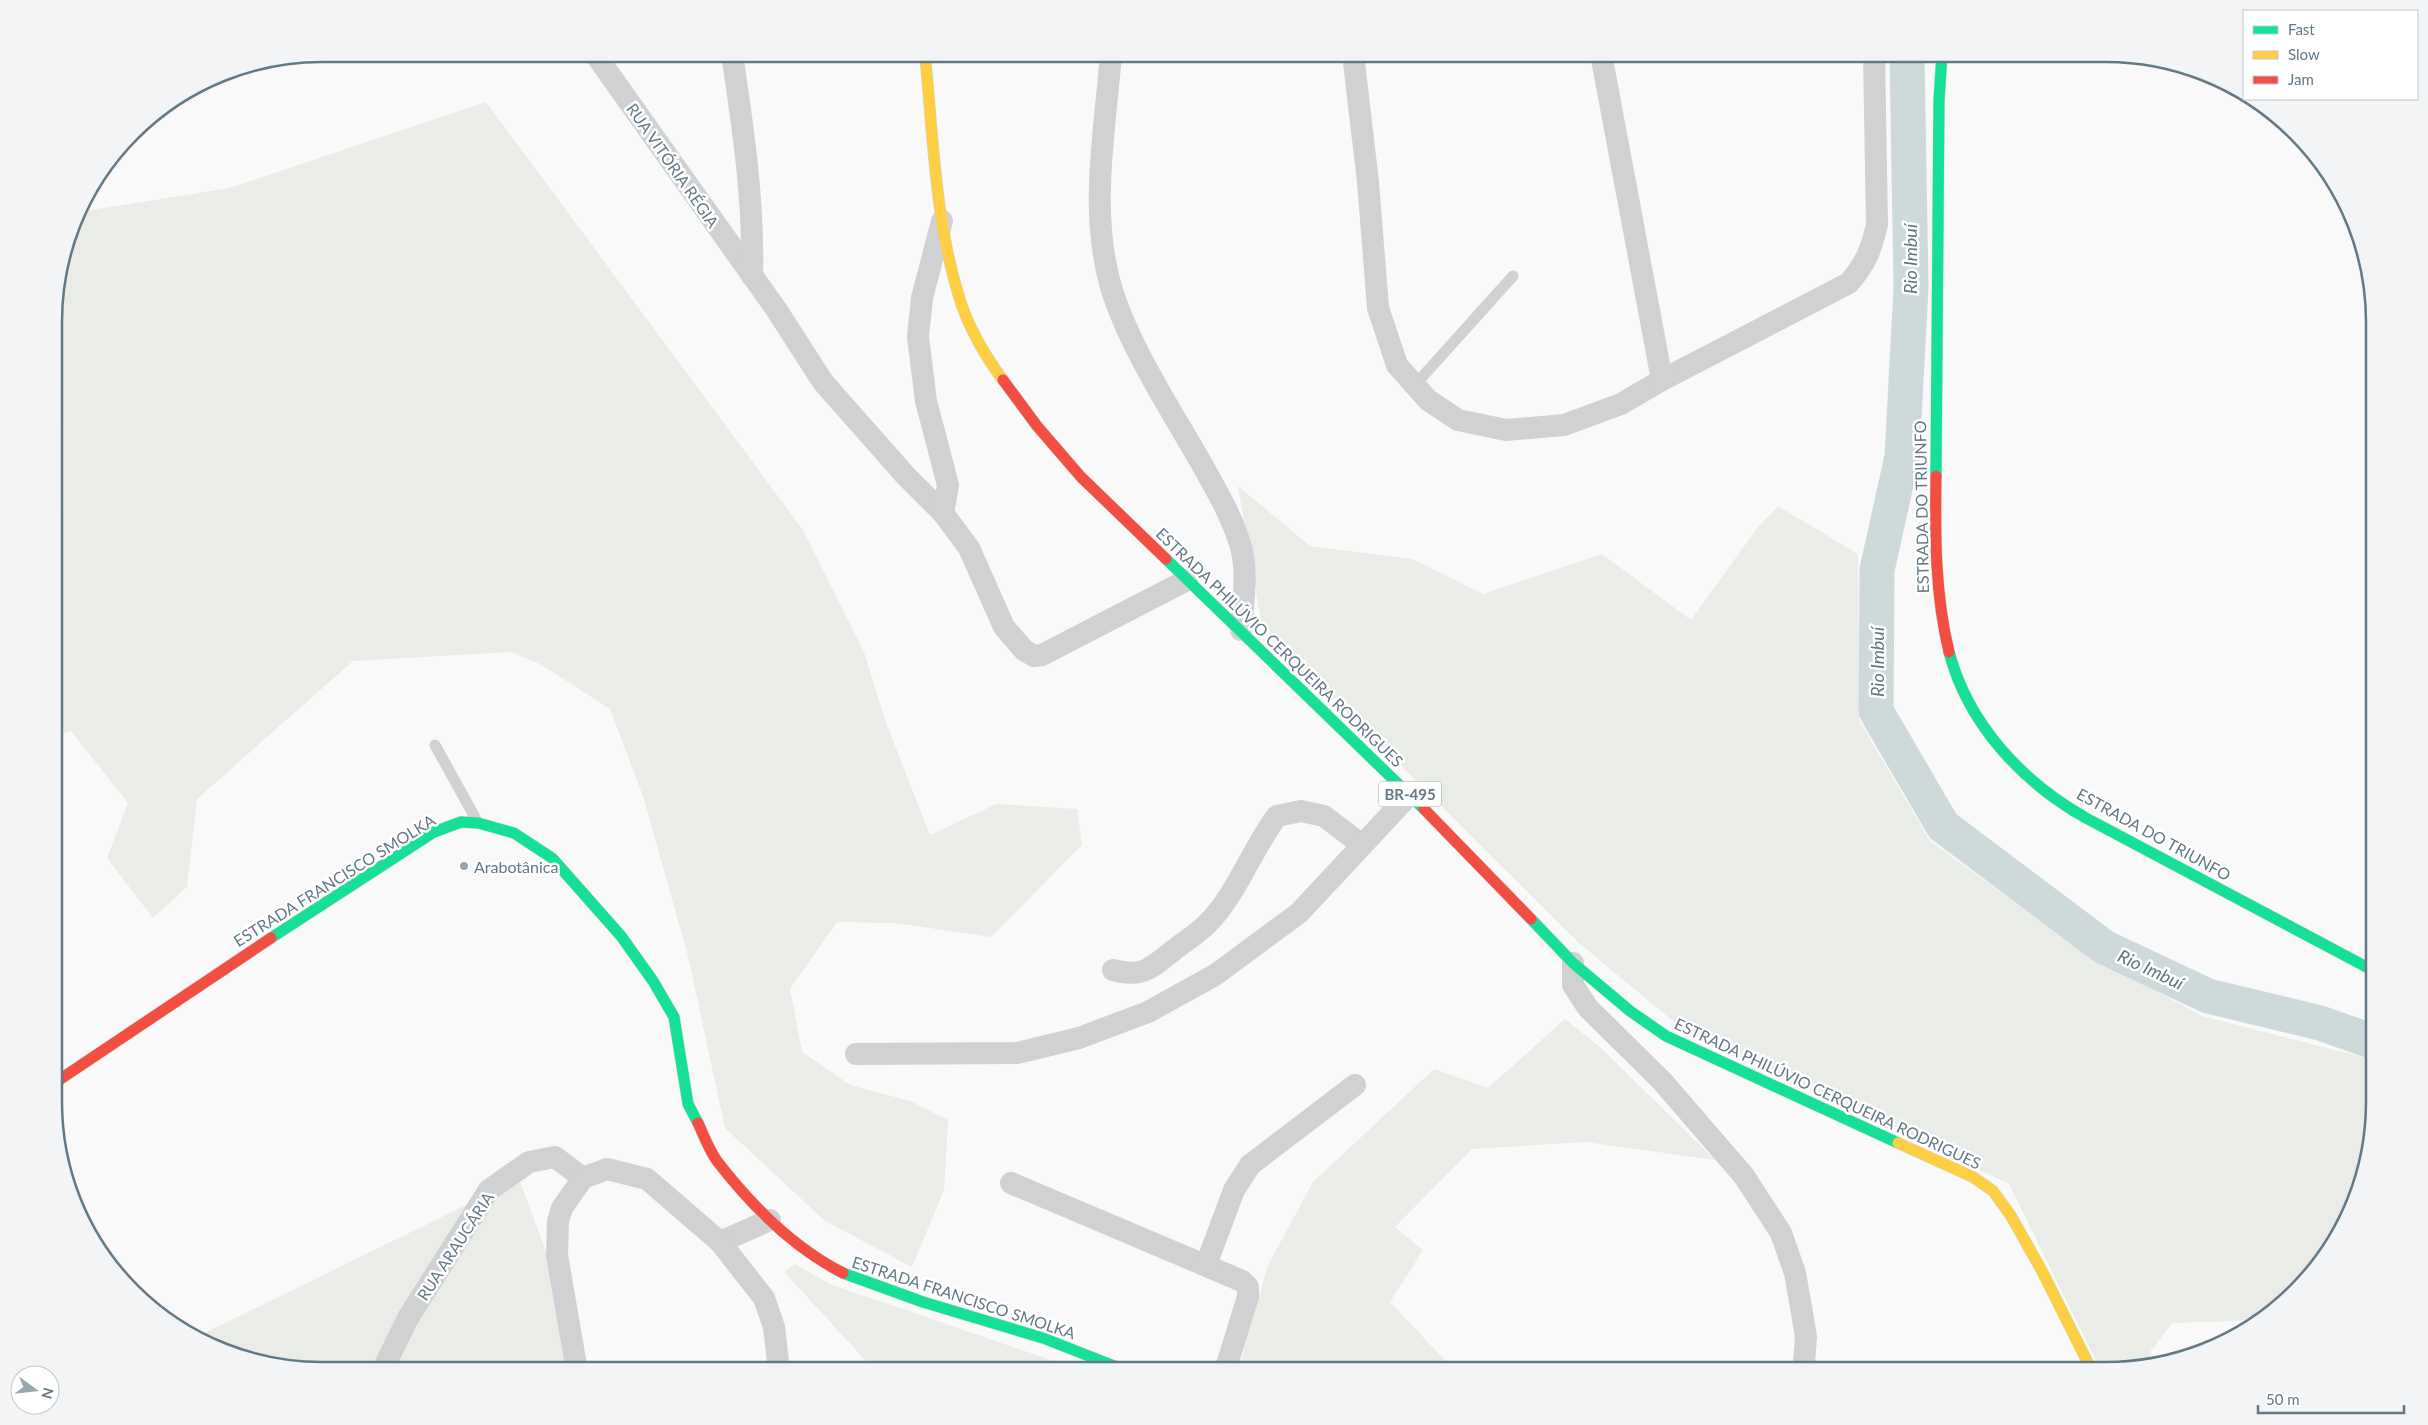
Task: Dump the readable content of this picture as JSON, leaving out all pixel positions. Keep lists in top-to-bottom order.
{
  "streets": {
    "street": [
      "RUA VITÓRIA RÉGIA",
      "ESTRADA DO TRIUNFO",
      "ESTRADA PHILÚVIO CERQUEIRA RODRIGUES",
      "BR-495",
      "ESTRADA FRANCISCO SMOLKA",
      "RUA ARAUCÁRIA"
    ]
  },
  "crossings": [
    ["RUA VITÓRIA RÉGIA", "ESTRADA PHILÚVIO CERQUEIRA RODRIGUES"]
  ],
  "water": ["Rio Imbuí"],
  "places": ["Arabotânica"],
  "legend": ["Fast", "Slow", "Jam"],
  "scale_bar": "50 m",
  "north": "right"
}
